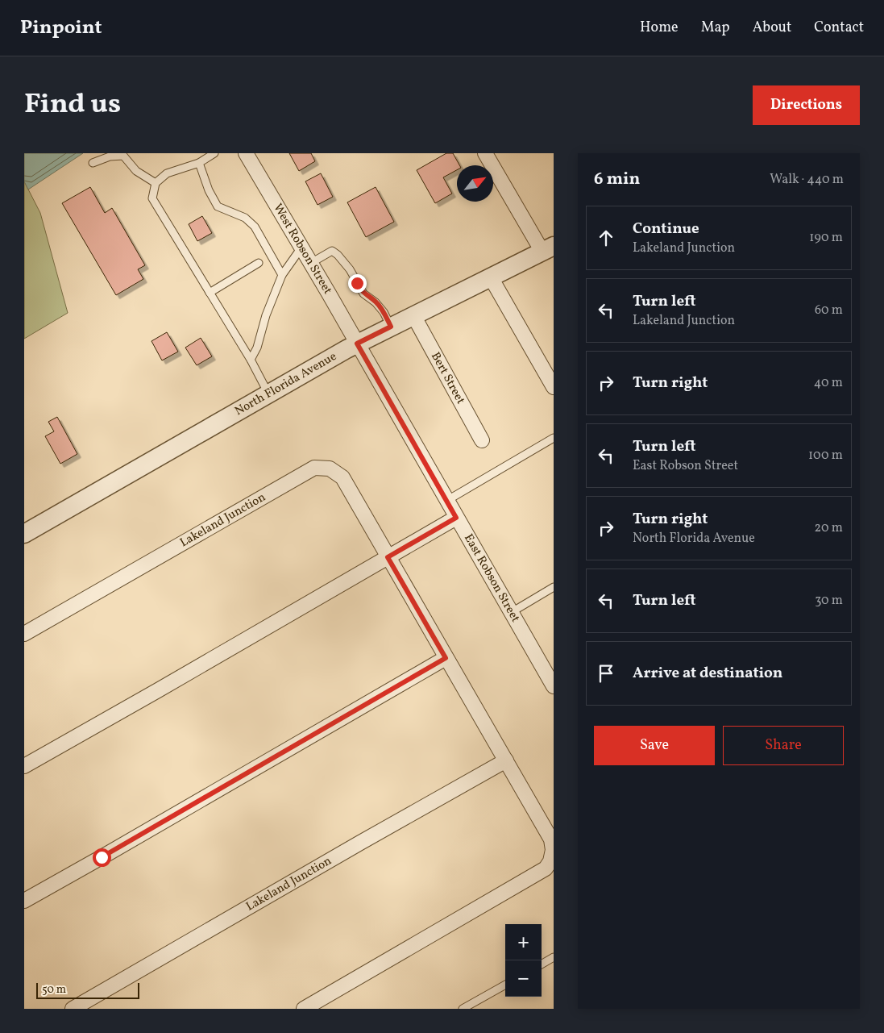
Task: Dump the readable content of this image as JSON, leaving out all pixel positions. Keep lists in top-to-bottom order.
{
  "streets": {
    "street": [
      "West Robson Street",
      "Bert Street",
      "North Florida Avenue",
      "Lakeland Junction",
      "East Robson Street"
    ]
  },
  "crossings": [
    ["West Robson Street", "North Florida Avenue"],
    ["West Robson Street", "East Robson Street"],
    ["Bert Street", "North Florida Avenue"],
    ["North Florida Avenue", "East Robson Street"]
  ],
  "scale_bar": "50 m",
  "north": "top right",
  "page": {
    "header": "Pinpoint",
    "nav": [
      "Home",
      "Map",
      "About",
      "Contact"
    ],
    "title": "Find us",
    "buttons": [
      "Directions",
      ["Save", "Share"]
    ],
    "heading": ["6 min", "Walk · 440 m"],
    "list": [
      ["Continue", "Lakeland Junction", "190 m"],
      ["Turn left", "Lakeland Junction", "60 m"],
      ["Turn right", "40 m"],
      ["Turn left", "East Robson Street", "100 m"],
      ["Turn right", "North Florida Avenue", "20 m"],
      ["Turn left", "30 m"],
      "Arrive at destination"
    ],
    "map_buttons": ["+", "−"],
    "scale": "50 m"
  }
}
